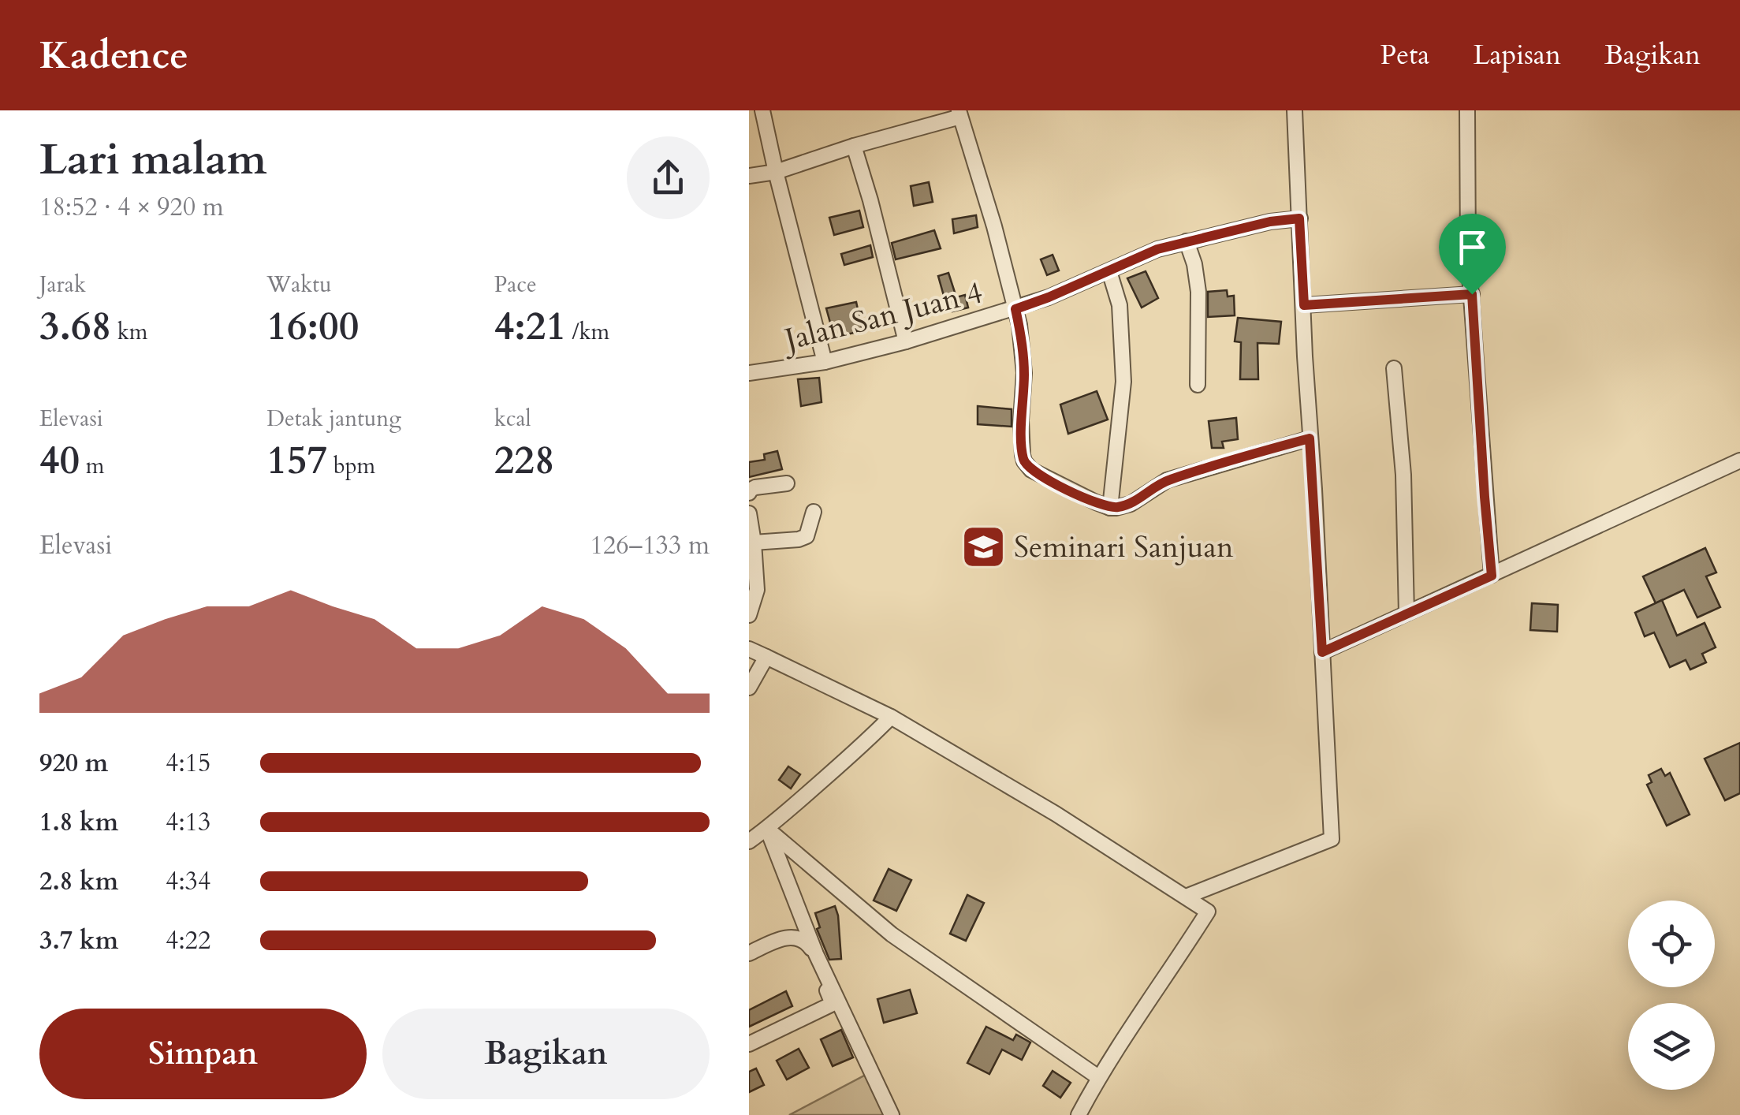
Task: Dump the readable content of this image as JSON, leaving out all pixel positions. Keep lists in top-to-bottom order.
{
  "streets": {
    "street": ["Jalan San Juan 4"]
  },
  "places": {
    "school or university": ["Seminari Sanjuan"]
  },
  "page": {
    "header": "Kadence",
    "nav": ["Peta", "Lapisan", "Bagikan"],
    "heading": ["Lari malam", "18:52 · 4 × 920 m"],
    "stats": [
      ["Jarak", "3.68 km"],
      ["Waktu", "16:00"],
      ["Pace", "4:21 /km"],
      ["Elevasi", "40 m"],
      ["Detak jantung", "157 bpm"],
      ["kcal", "228"]
    ],
    "chart": ["Elevasi", "126–133 m"],
    "list": [
      {
        "name": "920 m",
        "note": "4:15"
      },
      {
        "name": "1.8 km",
        "note": "4:13"
      },
      {
        "name": "2.8 km",
        "note": "4:34"
      },
      {
        "name": "3.7 km",
        "note": "4:22"
      }
    ],
    "buttons": ["Simpan", "Bagikan"]
  }
}
